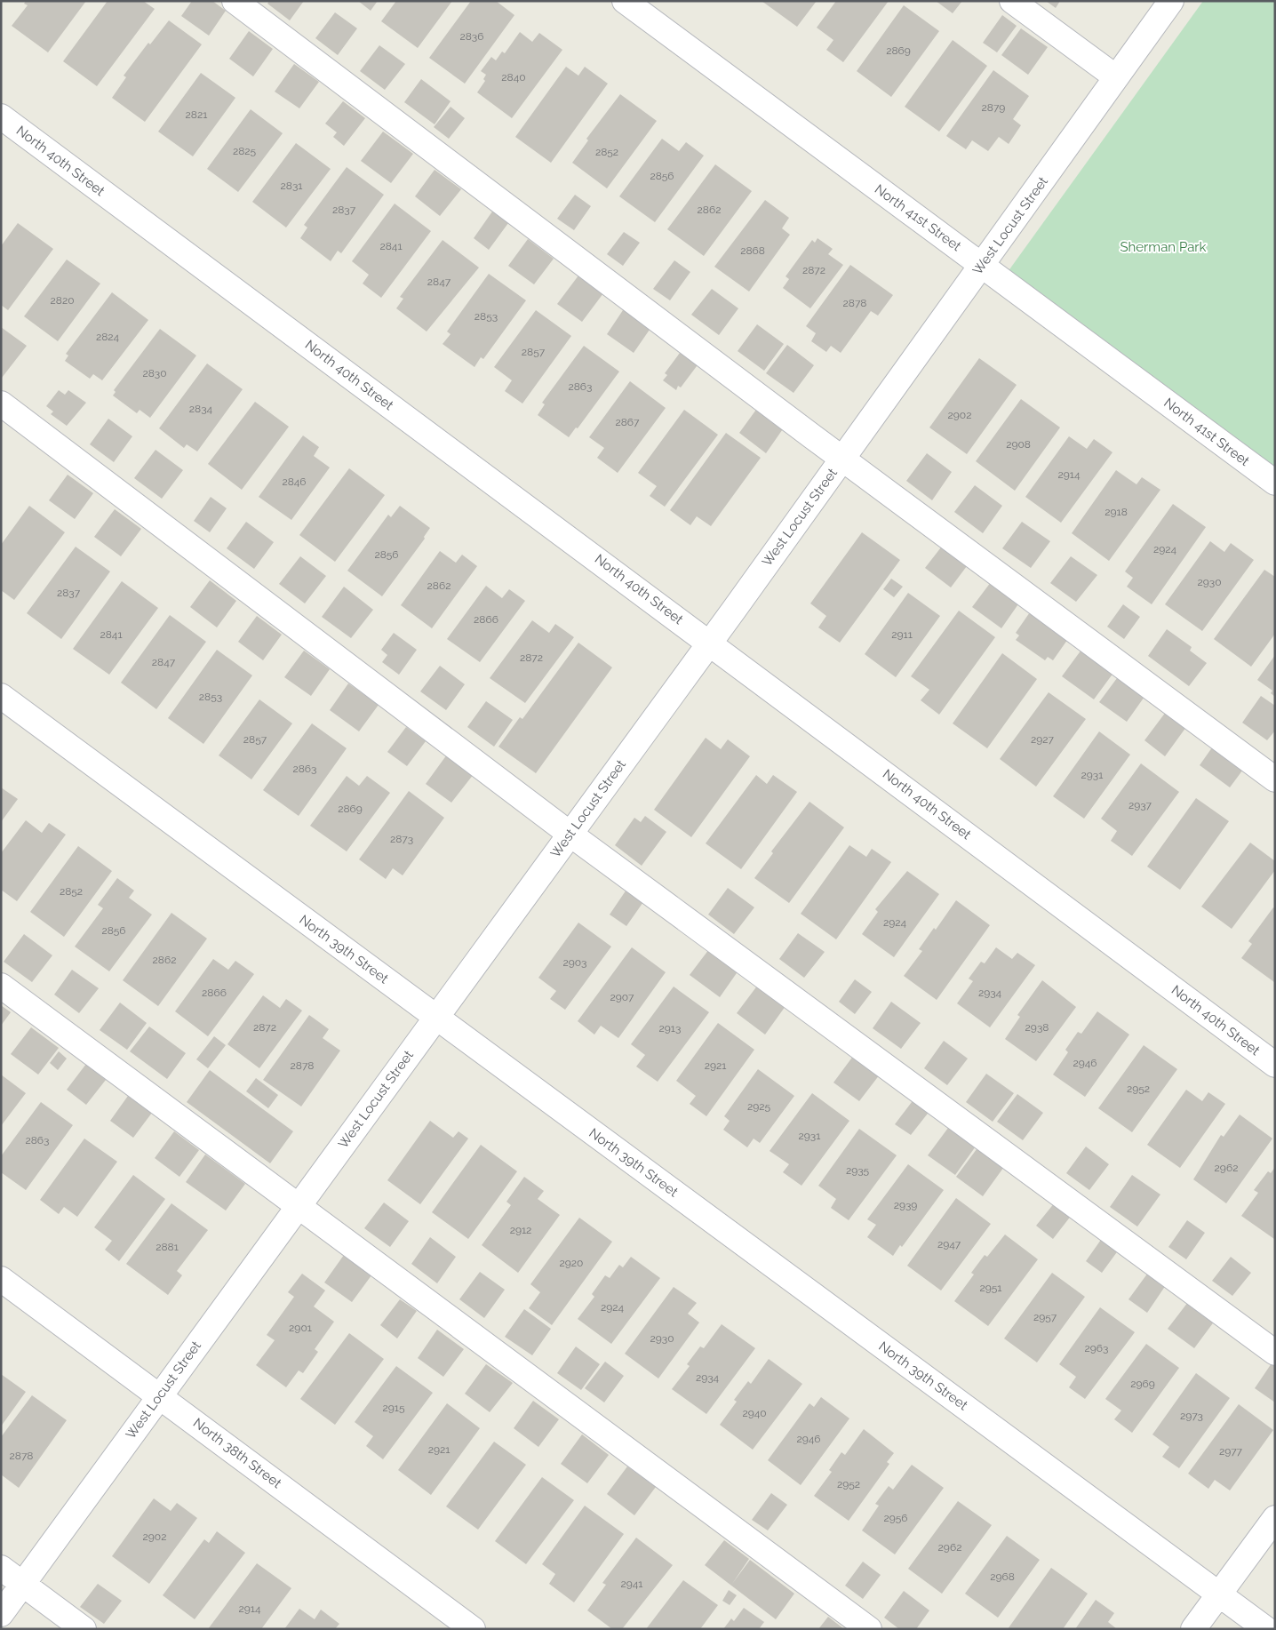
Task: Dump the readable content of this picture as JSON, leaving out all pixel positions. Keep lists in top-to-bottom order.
{
  "streets": {
    "street": [
      "North 40th Street",
      "North 41st Street",
      "West Locust Street",
      "North 39th Street",
      "North 38th Street"
    ]
  },
  "crossings": [
    ["North 40th Street", "West Locust Street"],
    ["North 41st Street", "West Locust Street"],
    ["West Locust Street", "North 39th Street"],
    ["West Locust Street", "North 38th Street"]
  ],
  "parks": ["Sherman Park"],
  "house_numbers": [
    "2836",
    "2869",
    "2840",
    "2879",
    "2821",
    "2825",
    "2852",
    "2856",
    "2831",
    "2837",
    "2862",
    "2841",
    "2868",
    "2872",
    "2847",
    "2820",
    "2878",
    "2853",
    "2824",
    "2857",
    "2830",
    "2863",
    "2834",
    "2902",
    "2867",
    "2908",
    "2914",
    "2846",
    "2918",
    "2924",
    "2856",
    "2930",
    "2862",
    "2837",
    "2866",
    "2841",
    "2911",
    "2872",
    "2847",
    "2853",
    "2857",
    "2927",
    "2863",
    "2931",
    "2937",
    "2869",
    "2873",
    "2852",
    "2924",
    "2856",
    "2862",
    "2903",
    "2866",
    "2934",
    "2907",
    "2872",
    "2938",
    "2913",
    "2946",
    "2878",
    "2921",
    "2952",
    "2925",
    "2931",
    "2863",
    "2962",
    "2935",
    "2939",
    "2912",
    "2947",
    "2881",
    "2920",
    "2951",
    "2924",
    "2957",
    "2901",
    "2930",
    "2963",
    "2934",
    "2969",
    "2915",
    "2940",
    "2973",
    "2946",
    "2921",
    "2977",
    "2878",
    "2952",
    "2956",
    "2902",
    "2962",
    "2968",
    "2941",
    "2914"
  ]
}
